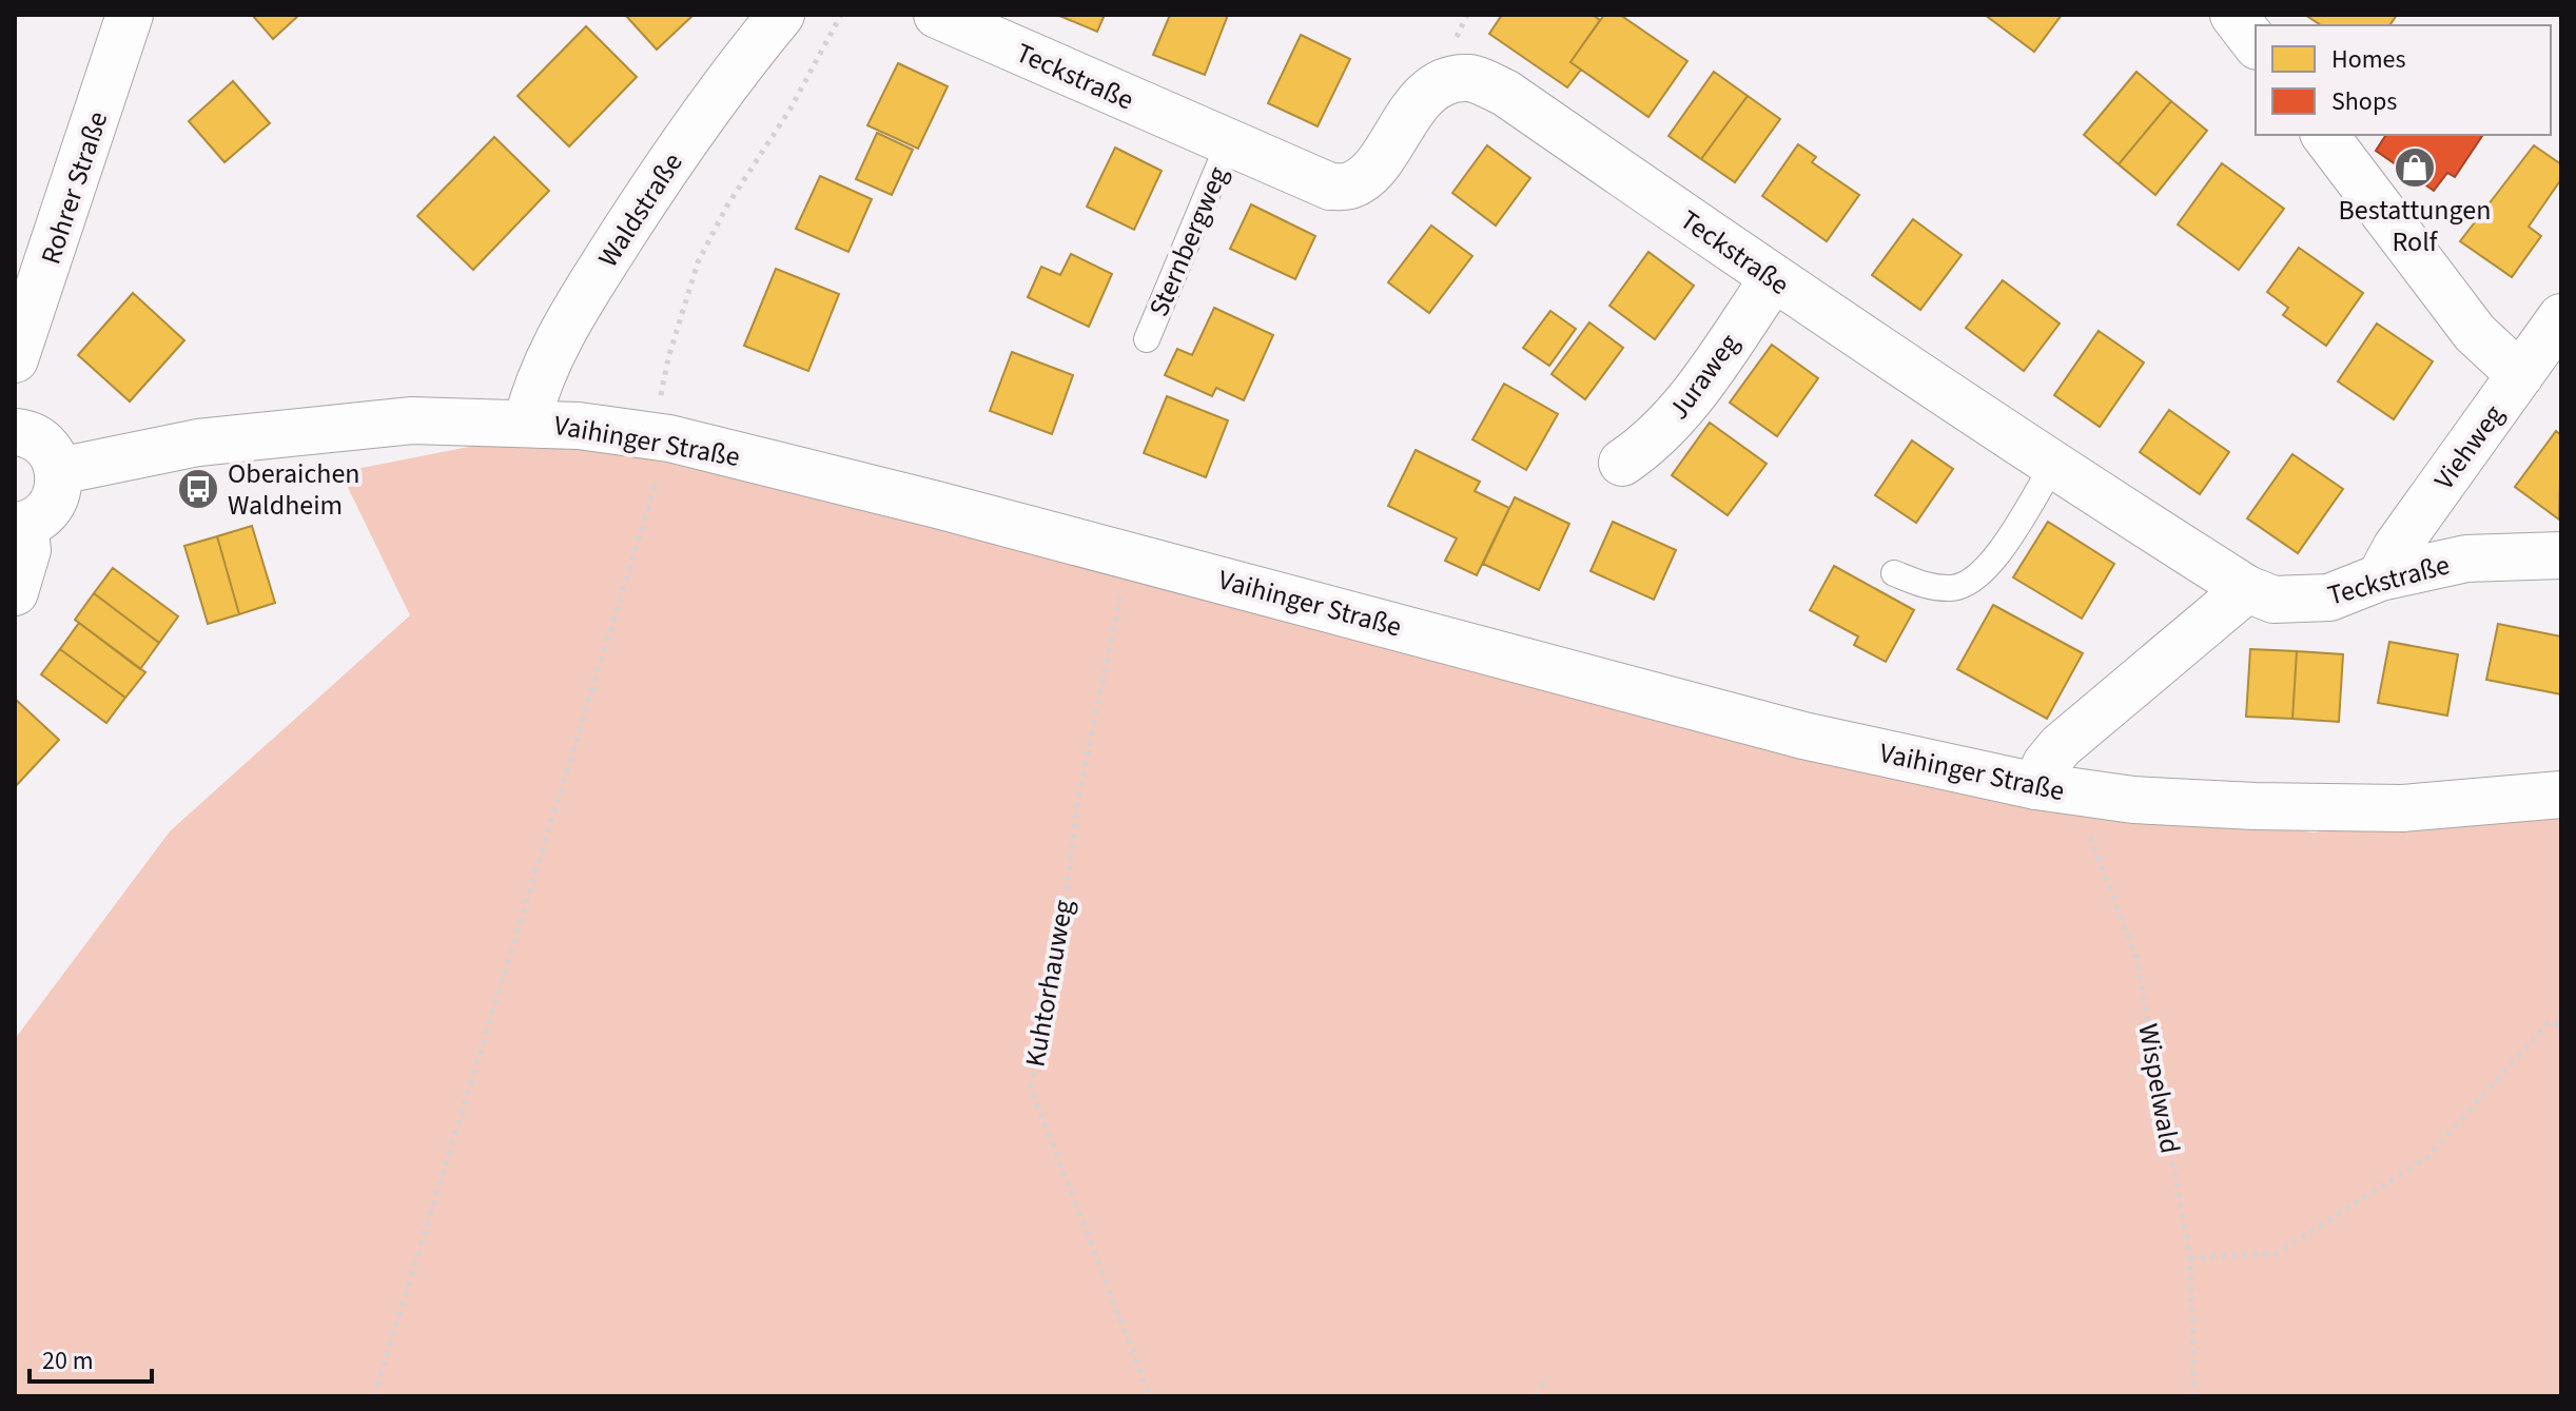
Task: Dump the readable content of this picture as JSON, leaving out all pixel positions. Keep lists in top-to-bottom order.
{
  "streets": {
    "street": [
      "Teckstraße",
      "Rohrer Straße",
      "Waldstraße",
      "Juraweg",
      "Vaihinger Straße",
      "Viehweg"
    ],
    "lane": ["Sternbergweg"],
    "path": ["Kuhtorhauweg", "Wispelwald"]
  },
  "crossings": [
    ["Teckstraße", "Sternbergweg"],
    ["Teckstraße", "Juraweg"],
    ["Teckstraße", "Viehweg"],
    ["Waldstraße", "Vaihinger Straße"],
    ["Vaihinger Straße", "Kuhtorhauweg"],
    ["Vaihinger Straße", "Wispelwald"]
  ],
  "places": {
    "shop": ["Bestattungen Rolf"],
    "bus stop": ["Oberaichen Waldheim"]
  },
  "legend": ["Homes", "Shops"],
  "scale_bar": "20 m"
}
